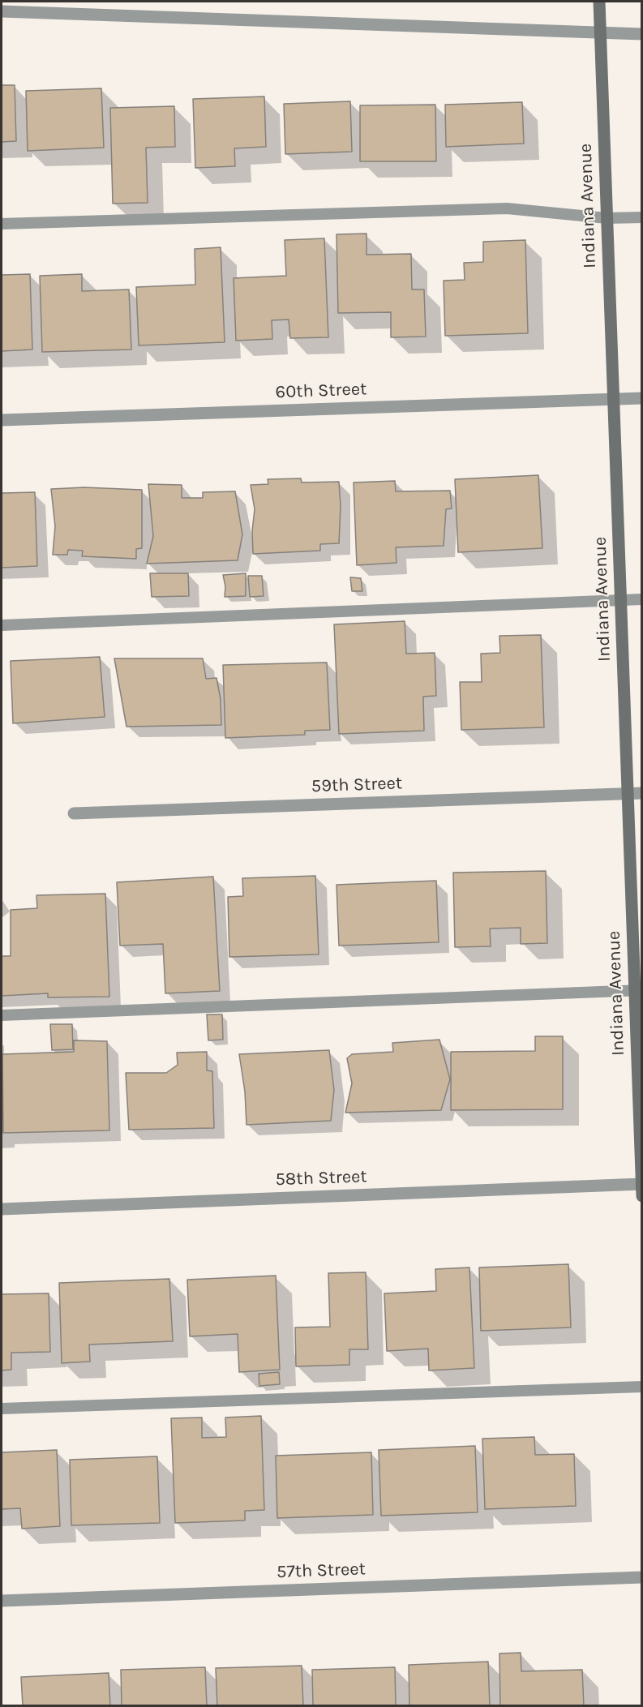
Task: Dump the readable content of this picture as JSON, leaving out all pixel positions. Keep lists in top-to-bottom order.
{
  "streets": {
    "main road": ["Indiana Avenue"],
    "street": [
      "60th Street",
      "59th Street",
      "58th Street",
      "57th Street"
    ]
  },
  "crossings": [
    ["Indiana Avenue", "60th Street"],
    ["Indiana Avenue", "59th Street"],
    ["Indiana Avenue", "58th Street"]
  ]
}
